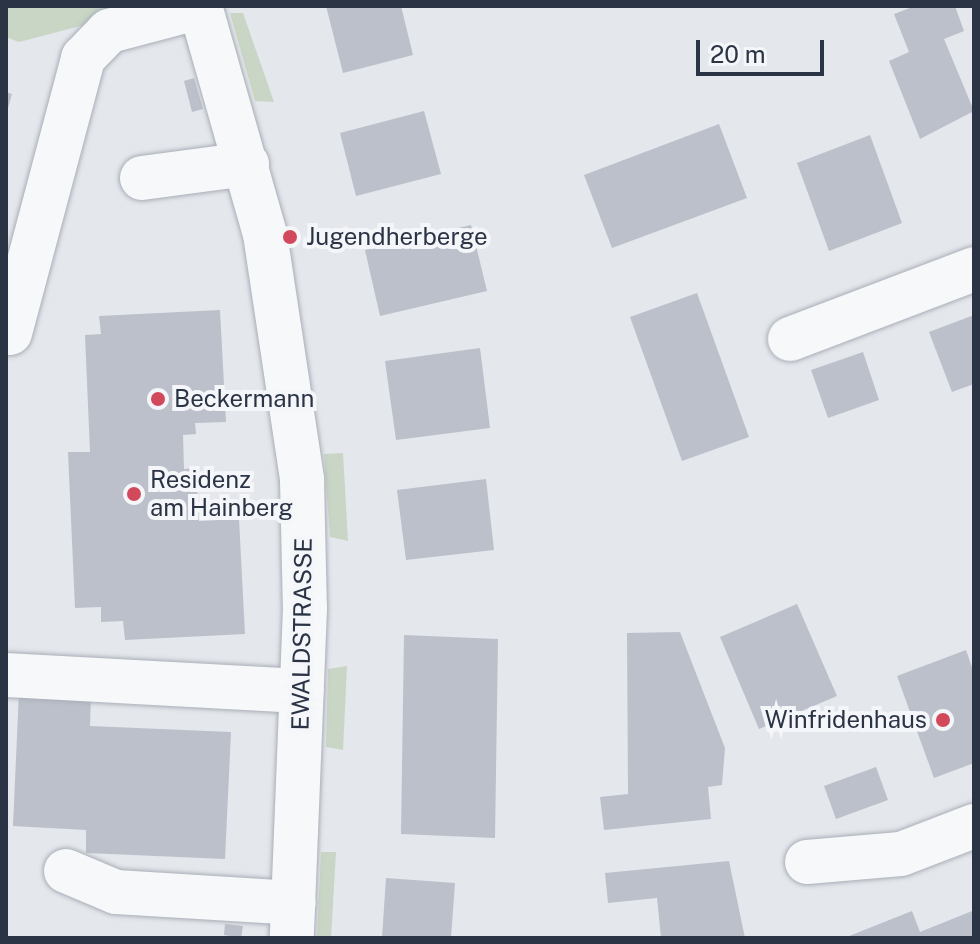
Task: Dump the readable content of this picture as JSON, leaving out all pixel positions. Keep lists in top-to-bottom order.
{
  "streets": {
    "street": ["EWALDSTRASSE"]
  },
  "places": [
    "Jugendherberge",
    "Beckermann",
    "Residenz am Hainberg",
    "Winfridenhaus"
  ],
  "scale_bar": "20 m"
}
